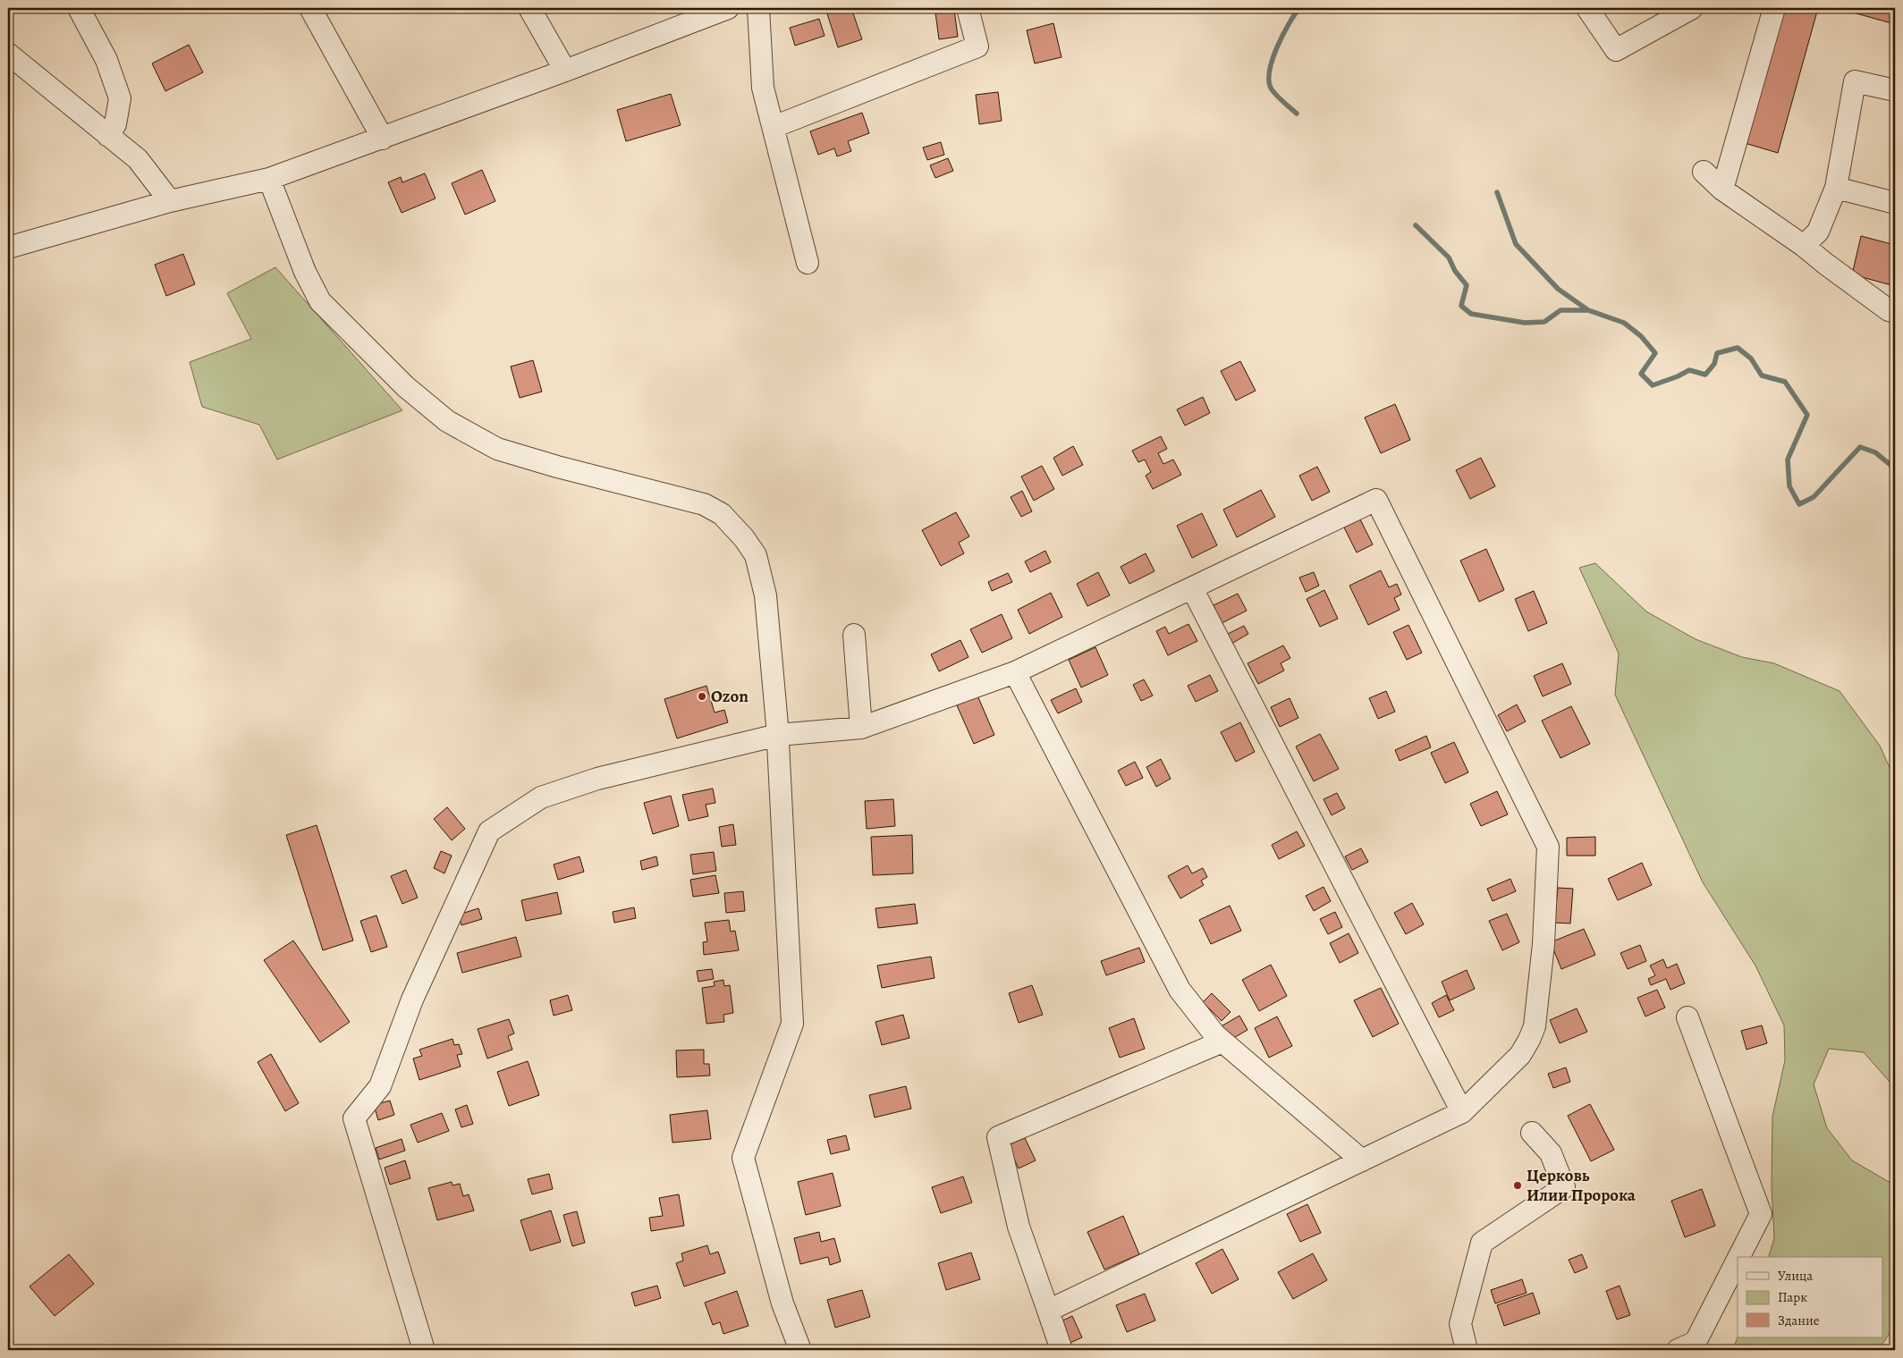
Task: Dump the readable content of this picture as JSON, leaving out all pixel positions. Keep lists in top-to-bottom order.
{
  "places": ["Ozon", "Церковь Илии Пророка"],
  "legend": ["Улица", "Парк", "Здание"]
}
